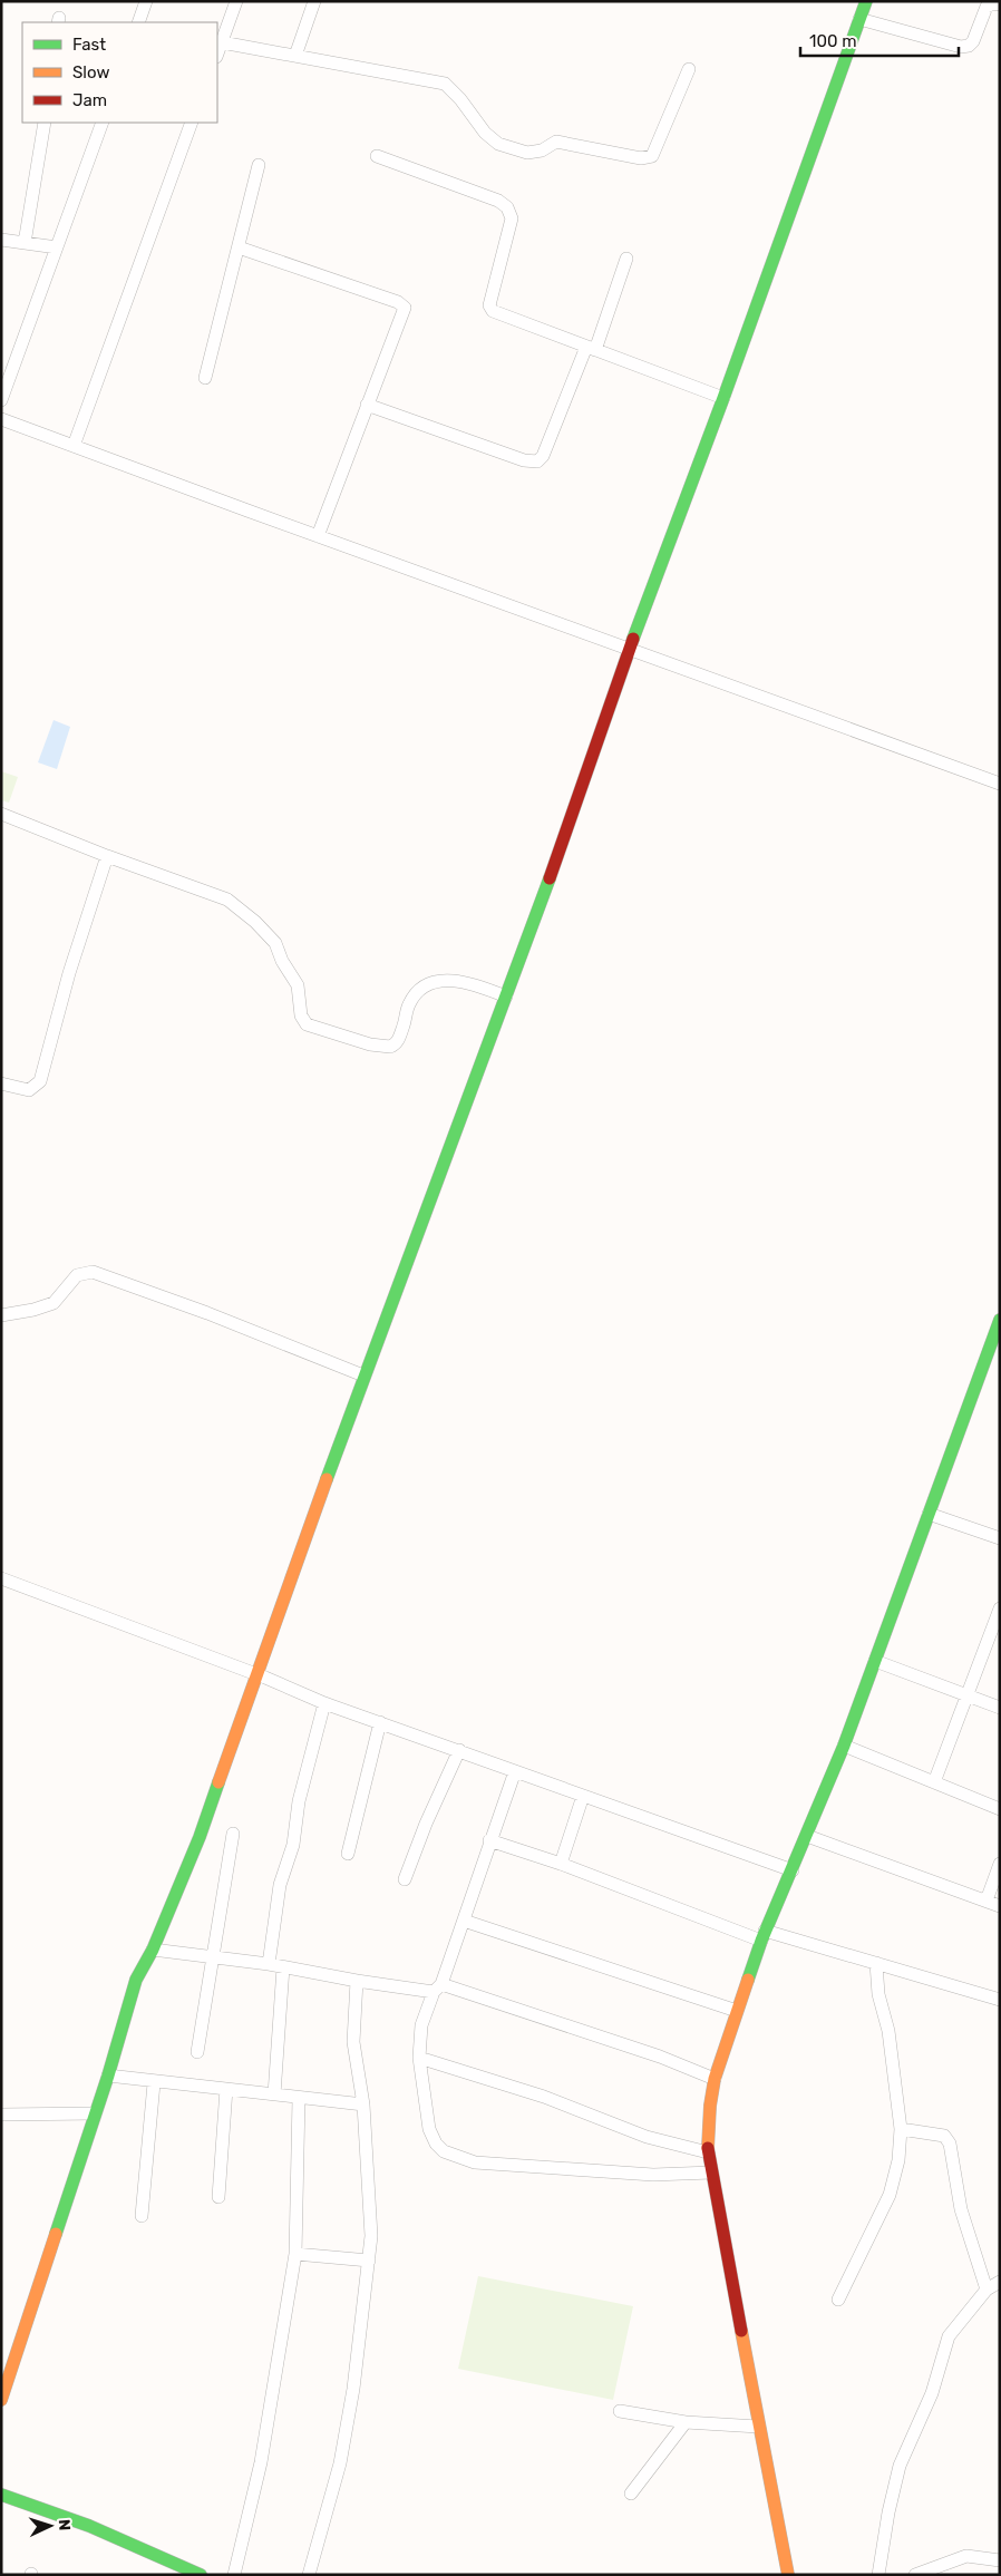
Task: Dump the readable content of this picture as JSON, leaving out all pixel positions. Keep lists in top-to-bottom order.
{
  "legend": ["Fast", "Slow", "Jam"],
  "scale_bar": "100 m",
  "north": "right"
}
